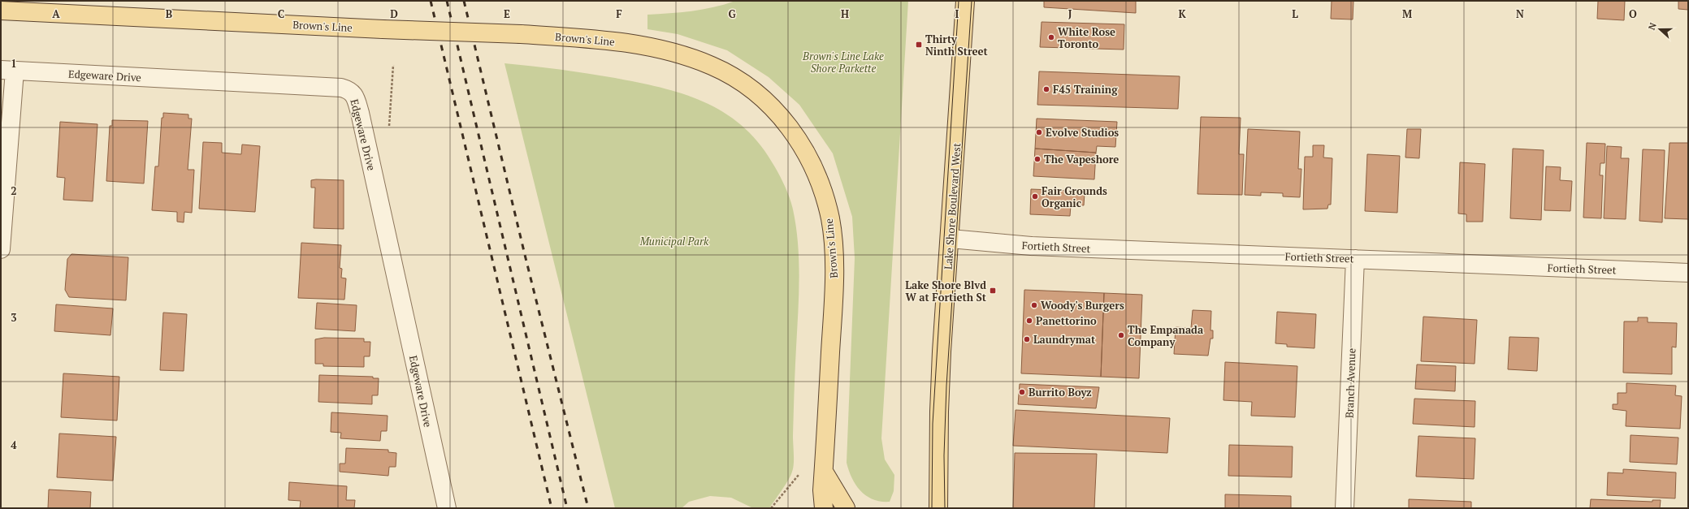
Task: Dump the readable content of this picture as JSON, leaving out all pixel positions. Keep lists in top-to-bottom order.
{
  "streets": {
    "main road": ["Brown's Line", "Lake Shore Boulevard West"],
    "street": ["Edgeware Drive", "Fortieth Street", "Branch Avenue"]
  },
  "crossings": [
    ["Lake Shore Boulevard West", "Fortieth Street"],
    ["Fortieth Street", "Branch Avenue"]
  ],
  "parks": ["Brown's Line Lake Shore Parkette", "Municipal Park"],
  "places": {
    "other": [
      "White Rose Toronto",
      "F45 Training",
      "Evolve Studios",
      "The Vapeshore",
      "Fair Grounds Organic",
      "Woody's Burgers",
      "Panettorino",
      "The Empanada Company",
      "Laundrymat",
      "Burrito Boyz"
    ],
    "transit": ["Thirty Ninth Street", "Lake Shore Blvd W at Fortieth St"]
  },
  "north": "left",
  "grid": {
    "columns": [
      "A",
      "B",
      "C",
      "D",
      "E",
      "F",
      "G",
      "H",
      "I",
      "J",
      "K",
      "L",
      "M",
      "N",
      "O"
    ],
    "rows": [
      "1",
      "2",
      "3",
      "4"
    ]
  }
}
